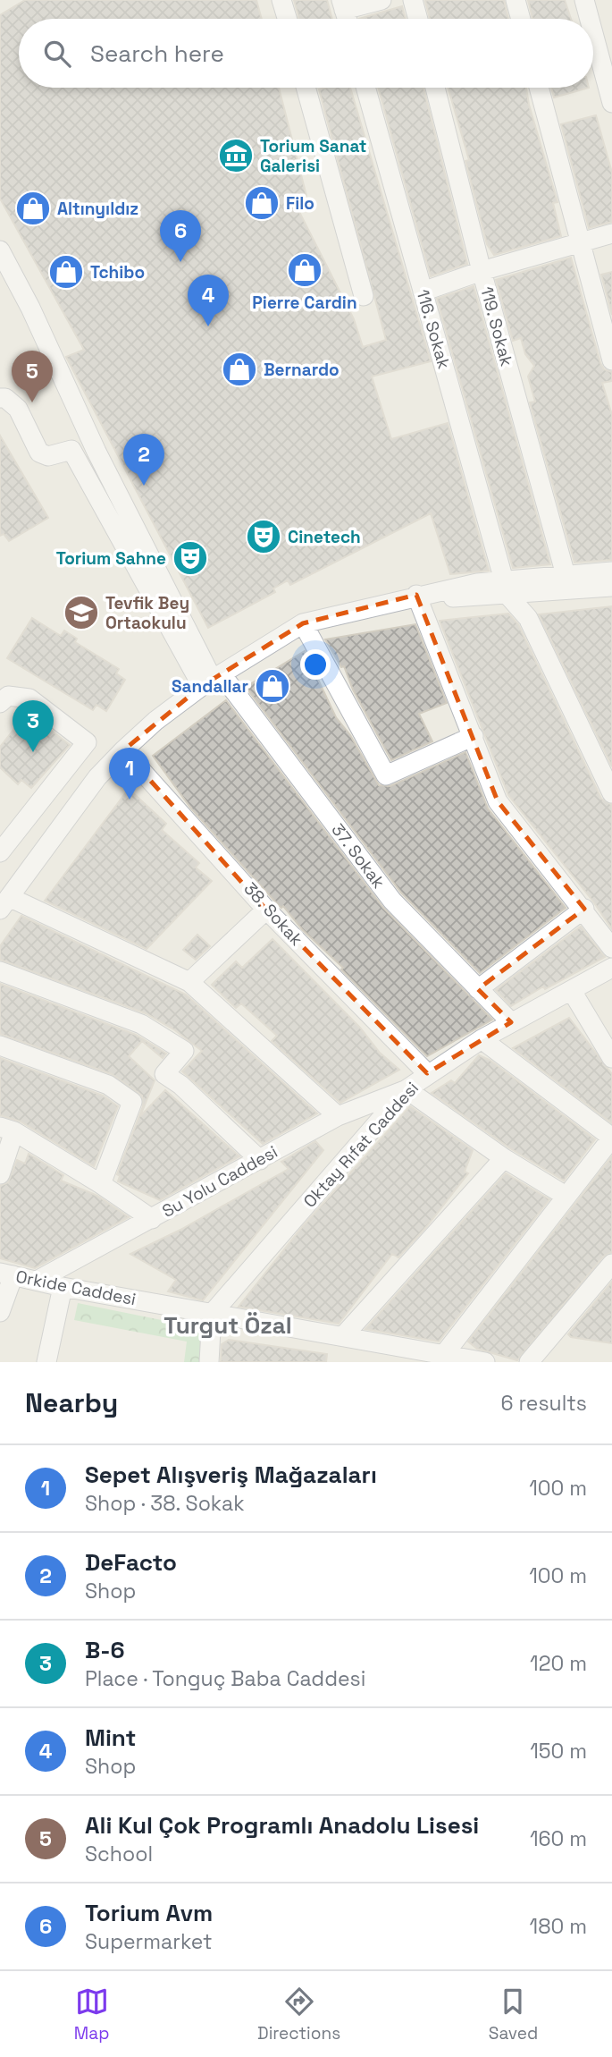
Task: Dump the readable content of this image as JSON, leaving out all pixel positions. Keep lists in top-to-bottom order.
{
  "streets": {
    "street": [
      "119. Sokak",
      "116. Sokak",
      "37. Sokak",
      "38. Sokak",
      "Oktay Rıfat Caddesi",
      "Su Yolu Caddesi",
      "Orkide Caddesi"
    ]
  },
  "crossings": [
    ["37. Sokak", "Oktay Rıfat Caddesi"],
    ["38. Sokak", "Oktay Rıfat Caddesi"],
    ["Oktay Rıfat Caddesi", "Su Yolu Caddesi"],
    ["Oktay Rıfat Caddesi", "Orkide Caddesi"],
    ["Su Yolu Caddesi", "Orkide Caddesi"]
  ],
  "districts": ["Turgut Özal"],
  "places": {
    "museum": ["Torium Sanat Galerisi"],
    "shop": [
      "Filo",
      "Altınyıldız",
      "Pierre Cardin",
      "Tchibo",
      "Bernardo",
      "Sandallar"
    ],
    "theatre": ["Cinetech", "Torium Sahne"],
    "school or university": ["Tevfik Bey Ortaokulu"]
  },
  "page": {
    "search": "Search here",
    "pins": [
      "6",
      "4",
      "5",
      "2",
      "3",
      "1"
    ],
    "heading": ["Nearby", "6 results"],
    "list": [
      {
        "mark": "1",
        "name": "Sepet Alışveriş Mağazaları",
        "note": "Shop · 38. Sokak",
        "value": "100 m"
      },
      {
        "mark": "2",
        "name": "DeFacto",
        "note": "Shop",
        "value": "100 m"
      },
      {
        "mark": "3",
        "name": "B-6",
        "note": "Place · Tonguç Baba Caddesi",
        "value": "120 m"
      },
      {
        "mark": "4",
        "name": "Mint",
        "note": "Shop",
        "value": "150 m"
      },
      {
        "mark": "5",
        "name": "Ali Kul Çok Programlı Anadolu Lisesi",
        "note": "School",
        "value": "160 m"
      },
      {
        "mark": "6",
        "name": "Torium Avm",
        "note": "Supermarket",
        "value": "180 m"
      }
    ],
    "nav": ["Map", "Directions", "Saved"]
  }
}
